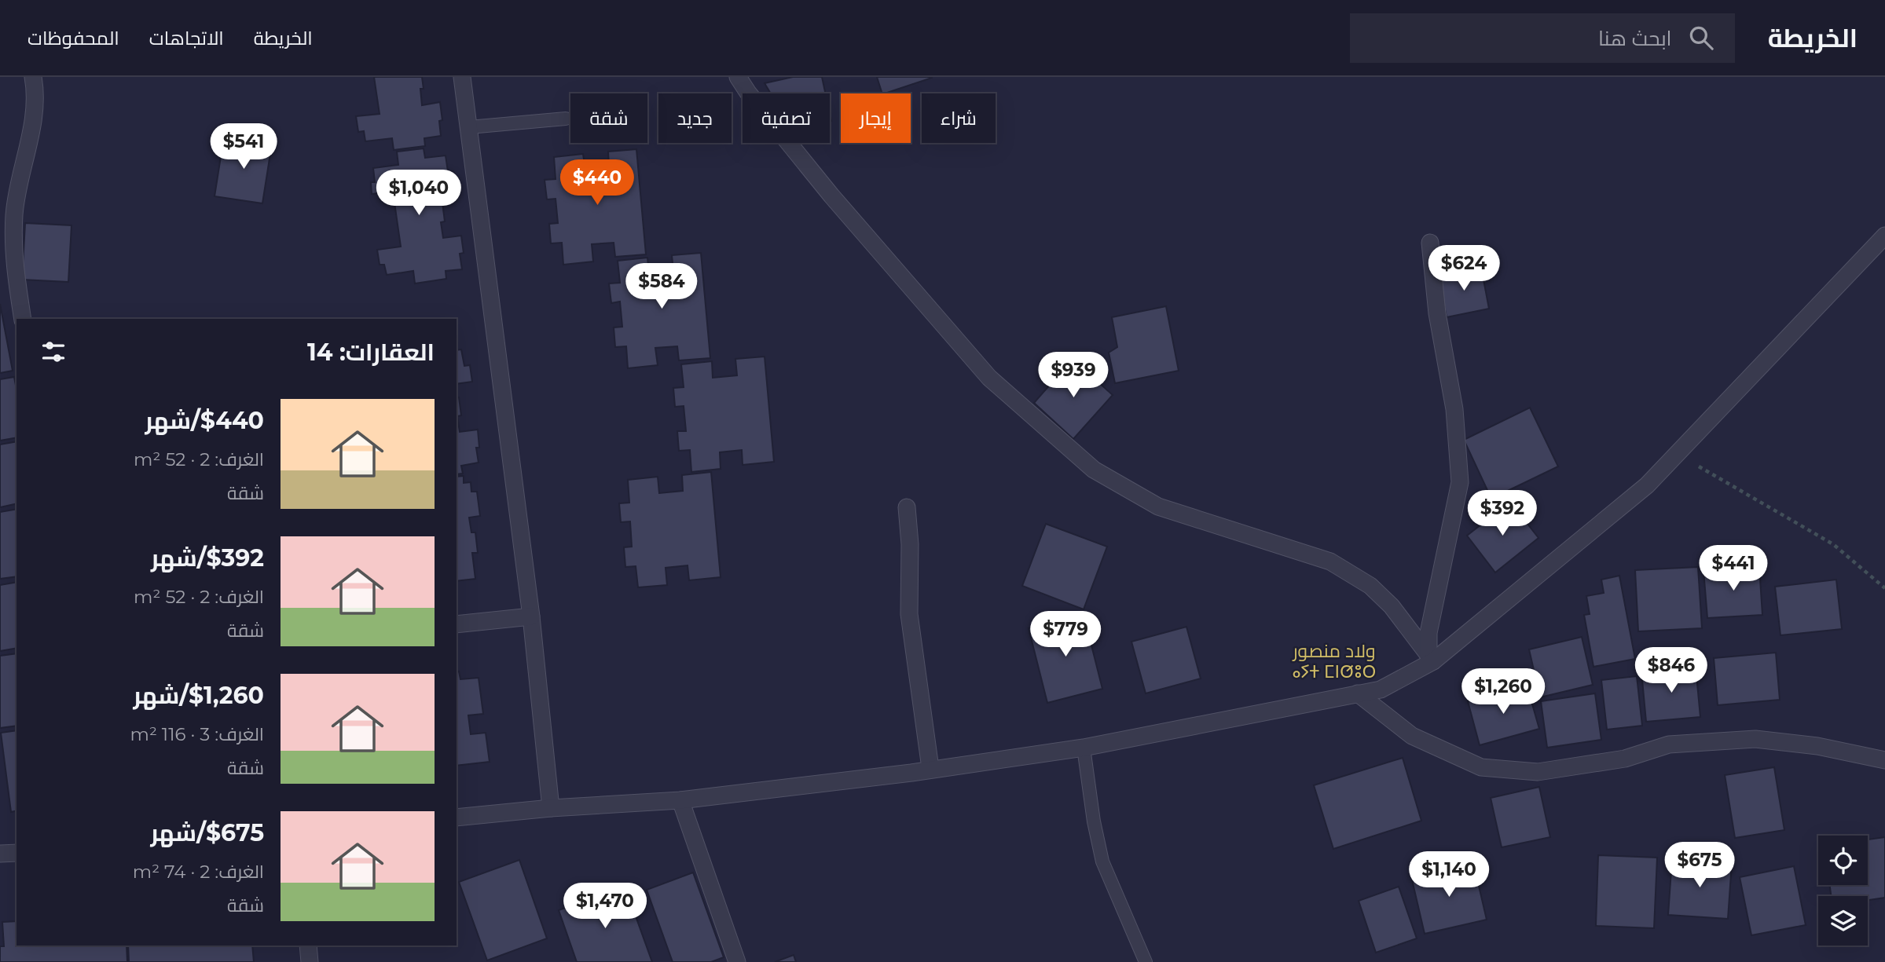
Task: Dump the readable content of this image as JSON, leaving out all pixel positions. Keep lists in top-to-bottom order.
{
  "districts": ["ولاد منصور ⴰⵢⵜ ⵎⵏⵚⵓⵔ"],
  "page": {
    "header": "الخريطة",
    "search": "ابحث هنا",
    "nav": ["الخريطة", "الاتجاهات", "المحفوظات"],
    "chip": [
      "شراء",
      "إيجار",
      "تصفية",
      "جديد",
      "شقة"
    ],
    "price": [
      "$541",
      "$440",
      "$1,040",
      "$624",
      "$584",
      "$939",
      "$392",
      "$441",
      "$779",
      "$846",
      "$1,260",
      "$675",
      "$1,140",
      "$1,470"
    ],
    "heading": "العقارات: 14",
    "list": [
      {
        "name": "$440/شهر",
        "note": "الغرف: 2 · 52 m² · شقة"
      },
      {
        "name": "$392/شهر",
        "note": "الغرف: 2 · 52 m² · شقة"
      },
      {
        "name": "$1,260/شهر",
        "note": "الغرف: 3 · 116 m² · شقة"
      },
      {
        "name": "$675/شهر",
        "note": "الغرف: 2 · 74 m² · شقة"
      }
    ]
  }
}
